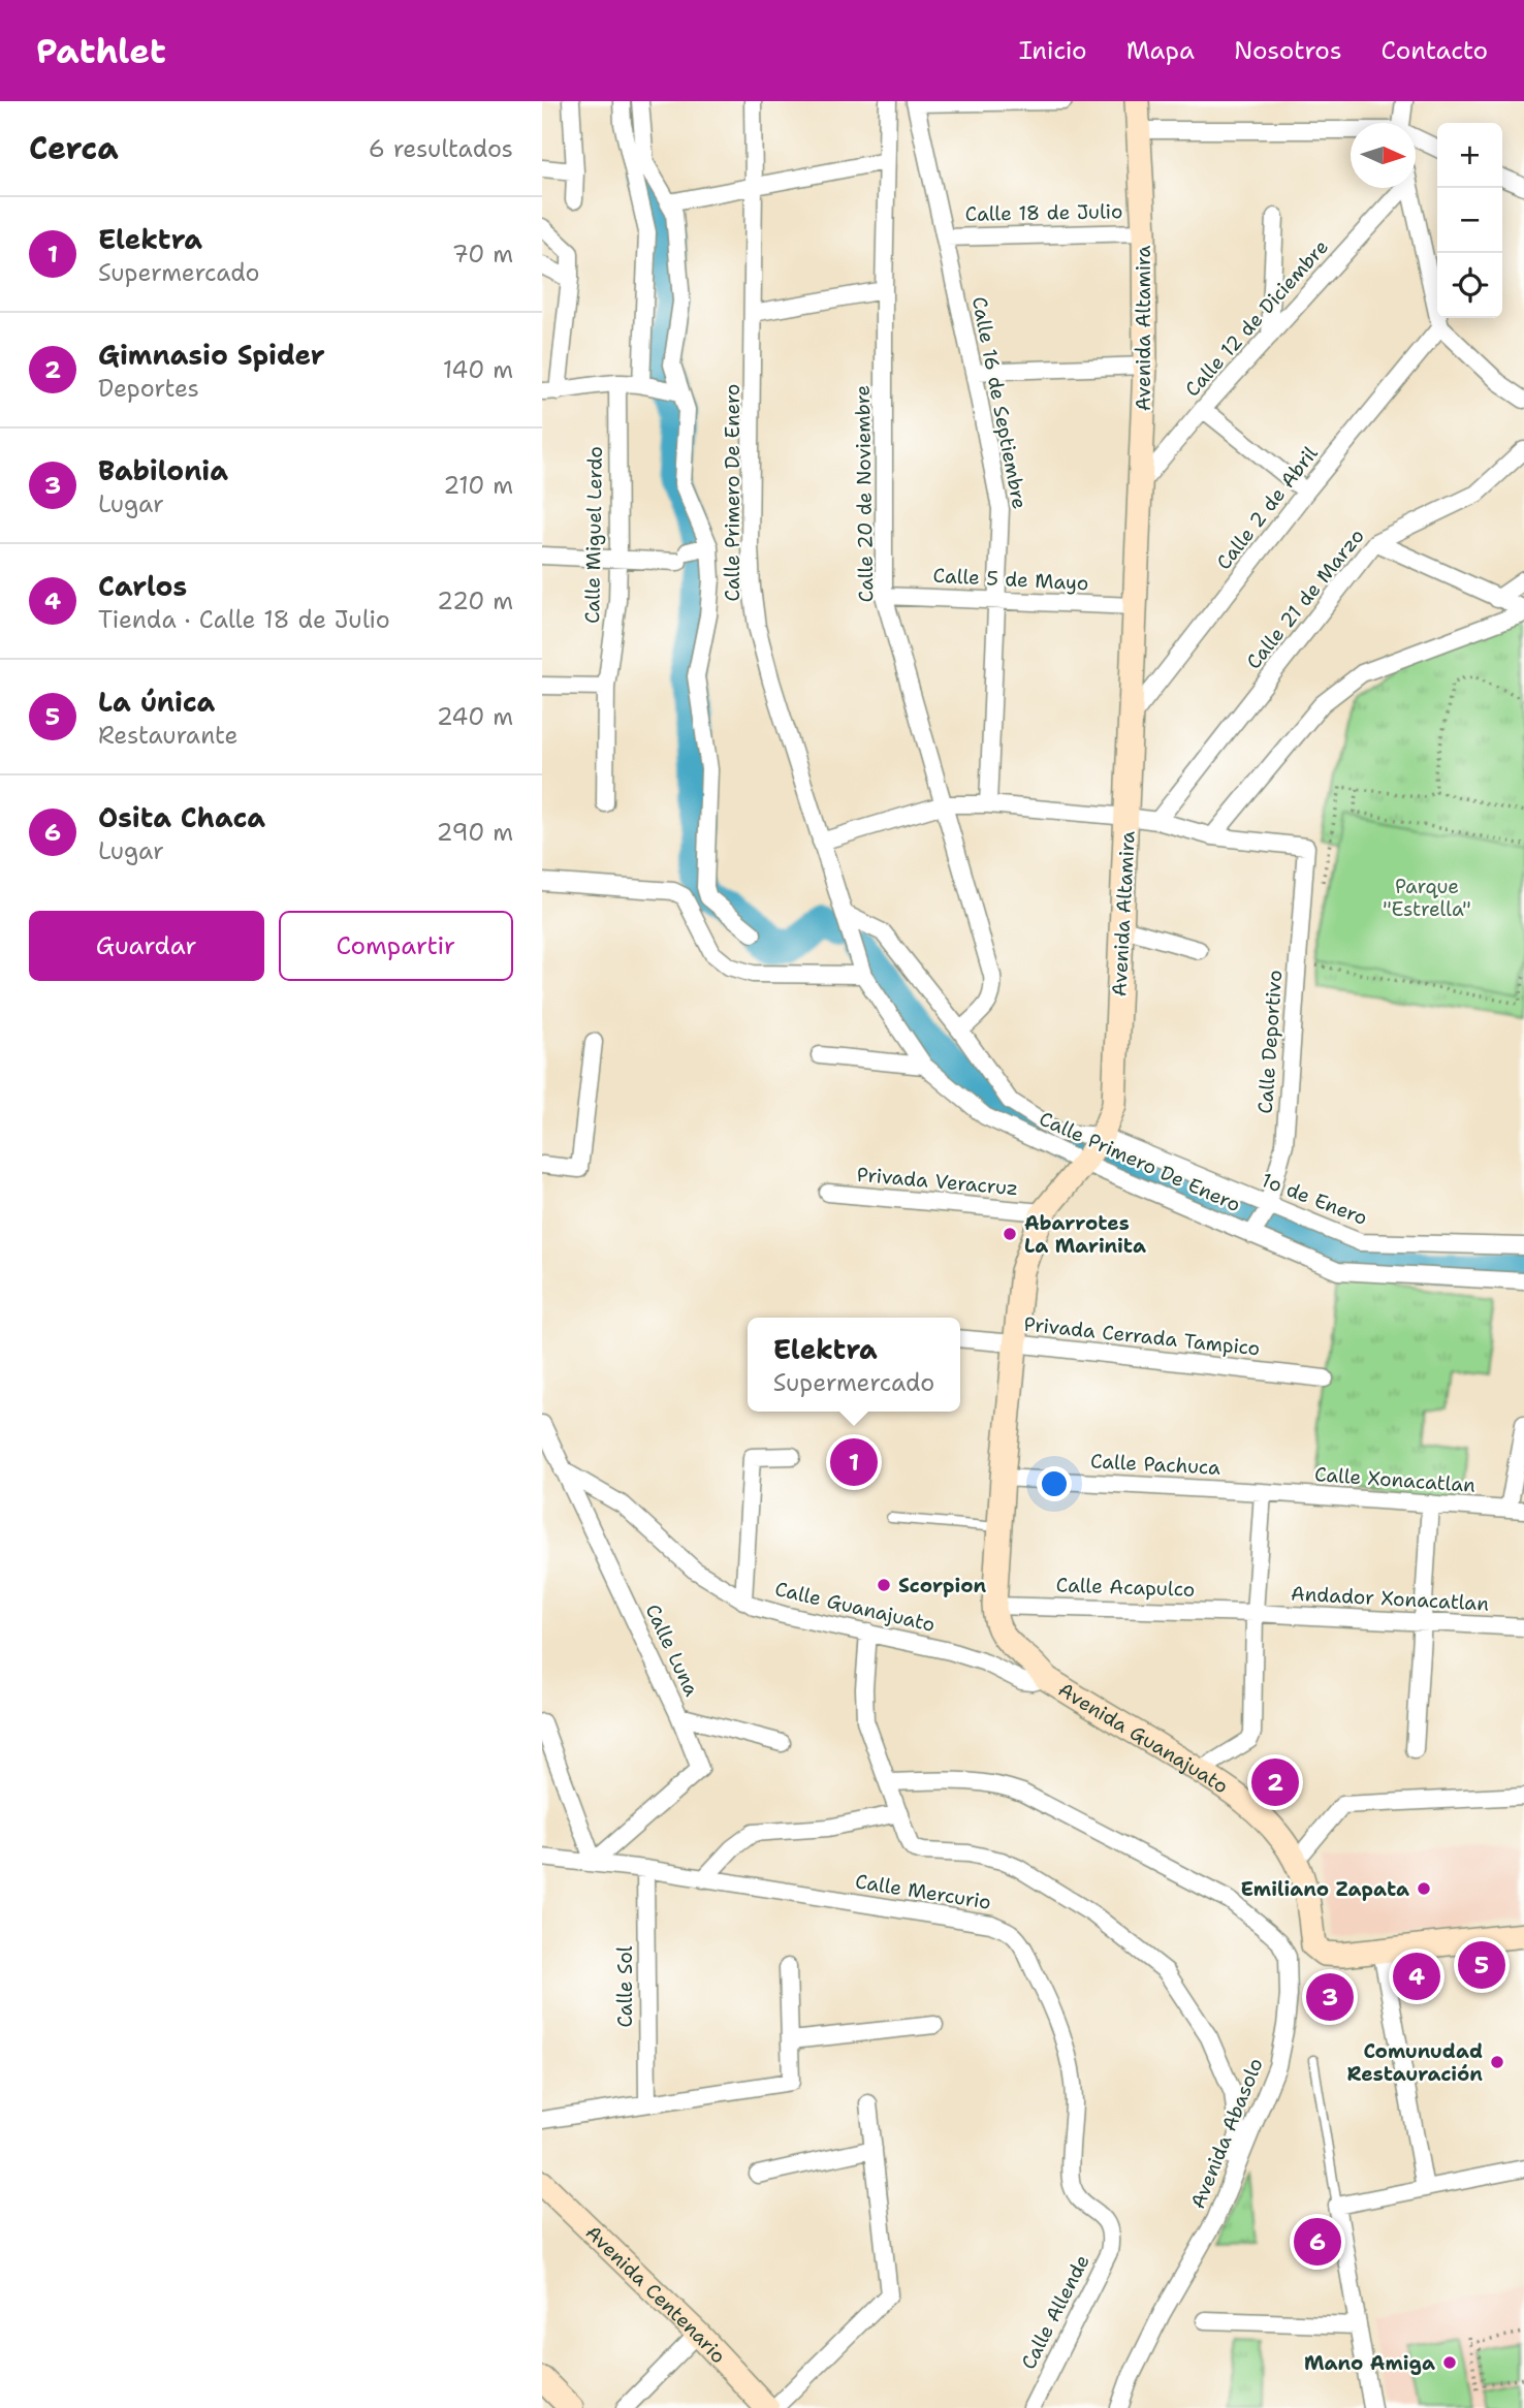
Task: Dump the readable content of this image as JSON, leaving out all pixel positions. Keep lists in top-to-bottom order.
{
  "streets": {
    "street": [
      "Calle 18 de Julio",
      "Calle 12 de Diciembre",
      "Avenida Altamira",
      "Calle 16 de Septiembre",
      "Calle Primero De Enero",
      "Calle 20 de Noviembre",
      "Calle 2 de Abril",
      "Calle Miguel Lerdo",
      "Calle 5 de Mayo",
      "Calle 21 de Marzo",
      "Calle Deportivo",
      "Privada Veracruz",
      "1o de Enero",
      "Privada Cerrada Tampico",
      "Calle Pachuca",
      "Calle Xonacatlan",
      "Calle Acapulco",
      "Andador Xonacatlan",
      "Calle Guanajuato",
      "Calle Luna",
      "Avenida Guanajuato",
      "Calle Mercurio",
      "Calle Sol",
      "Avenida Abasolo",
      "Avenida Centenario",
      "Calle Allende"
    ]
  },
  "crossings": [
    ["Calle 18 de Julio", "Avenida Altamira"],
    ["Calle 18 de Julio", "Calle 16 de Septiembre"],
    ["Calle 12 de Diciembre", "Avenida Altamira"],
    ["Avenida Altamira", "Calle Primero De Enero"],
    ["Avenida Altamira", "Calle 2 de Abril"],
    ["Avenida Altamira", "Calle 5 de Mayo"],
    ["Avenida Altamira", "Privada Veracruz"],
    ["Avenida Altamira", "1o de Enero"],
    ["Avenida Altamira", "Privada Cerrada Tampico"],
    ["Avenida Altamira", "Calle Pachuca"],
    ["Avenida Altamira", "Calle Acapulco"],
    ["Avenida Altamira", "Calle Guanajuato"],
    ["Avenida Altamira", "Avenida Guanajuato"],
    ["Calle 16 de Septiembre", "Calle 5 de Mayo"],
    ["Calle Primero De Enero", "Calle 20 de Noviembre"],
    ["Calle Primero De Enero", "Calle Deportivo"],
    ["Calle Primero De Enero", "1o de Enero"],
    ["Calle 20 de Noviembre", "Calle 5 de Mayo"],
    ["Calle Deportivo", "1o de Enero"],
    ["Calle Pachuca", "Calle Xonacatlan"],
    ["Calle Acapulco", "Andador Xonacatlan"],
    ["Calle Guanajuato", "Calle Luna"],
    ["Calle Guanajuato", "Avenida Guanajuato"],
    ["Calle Luna", "Calle Mercurio"],
    ["Calle Mercurio", "Calle Sol"],
    ["Calle Mercurio", "Calle Allende"]
  ],
  "parks": ["Parque \"Estrella\""],
  "places": [
    "Abarrotes La Marinita",
    "Scorpion",
    "Emiliano Zapata",
    "Comunudad Restauración",
    "Mano Amiga"
  ],
  "north": "right",
  "page": {
    "header": "Pathlet",
    "nav": [
      "Inicio",
      "Mapa",
      "Nosotros",
      "Contacto"
    ],
    "heading": ["Cerca", "6 resultados"],
    "map_buttons": ["+", "−"],
    "list": [
      {
        "mark": "1",
        "name": "Elektra",
        "note": "Supermercado",
        "value": "70 m"
      },
      {
        "mark": "2",
        "name": "Gimnasio Spider",
        "note": "Deportes",
        "value": "140 m"
      },
      {
        "mark": "3",
        "name": "Babilonia",
        "note": "Lugar",
        "value": "210 m"
      },
      {
        "mark": "4",
        "name": "Carlos",
        "note": "Tienda · Calle 18 de Julio",
        "value": "220 m"
      },
      {
        "mark": "5",
        "name": "La única",
        "note": "Restaurante",
        "value": "240 m"
      },
      {
        "mark": "6",
        "name": "Osita Chaca",
        "note": "Lugar",
        "value": "290 m"
      }
    ],
    "buttons": ["Guardar", "Compartir"],
    "popup": ["Elektra", "Supermercado"],
    "pins": [
      "1",
      "2",
      "5",
      "4",
      "3",
      "6"
    ]
  }
}
